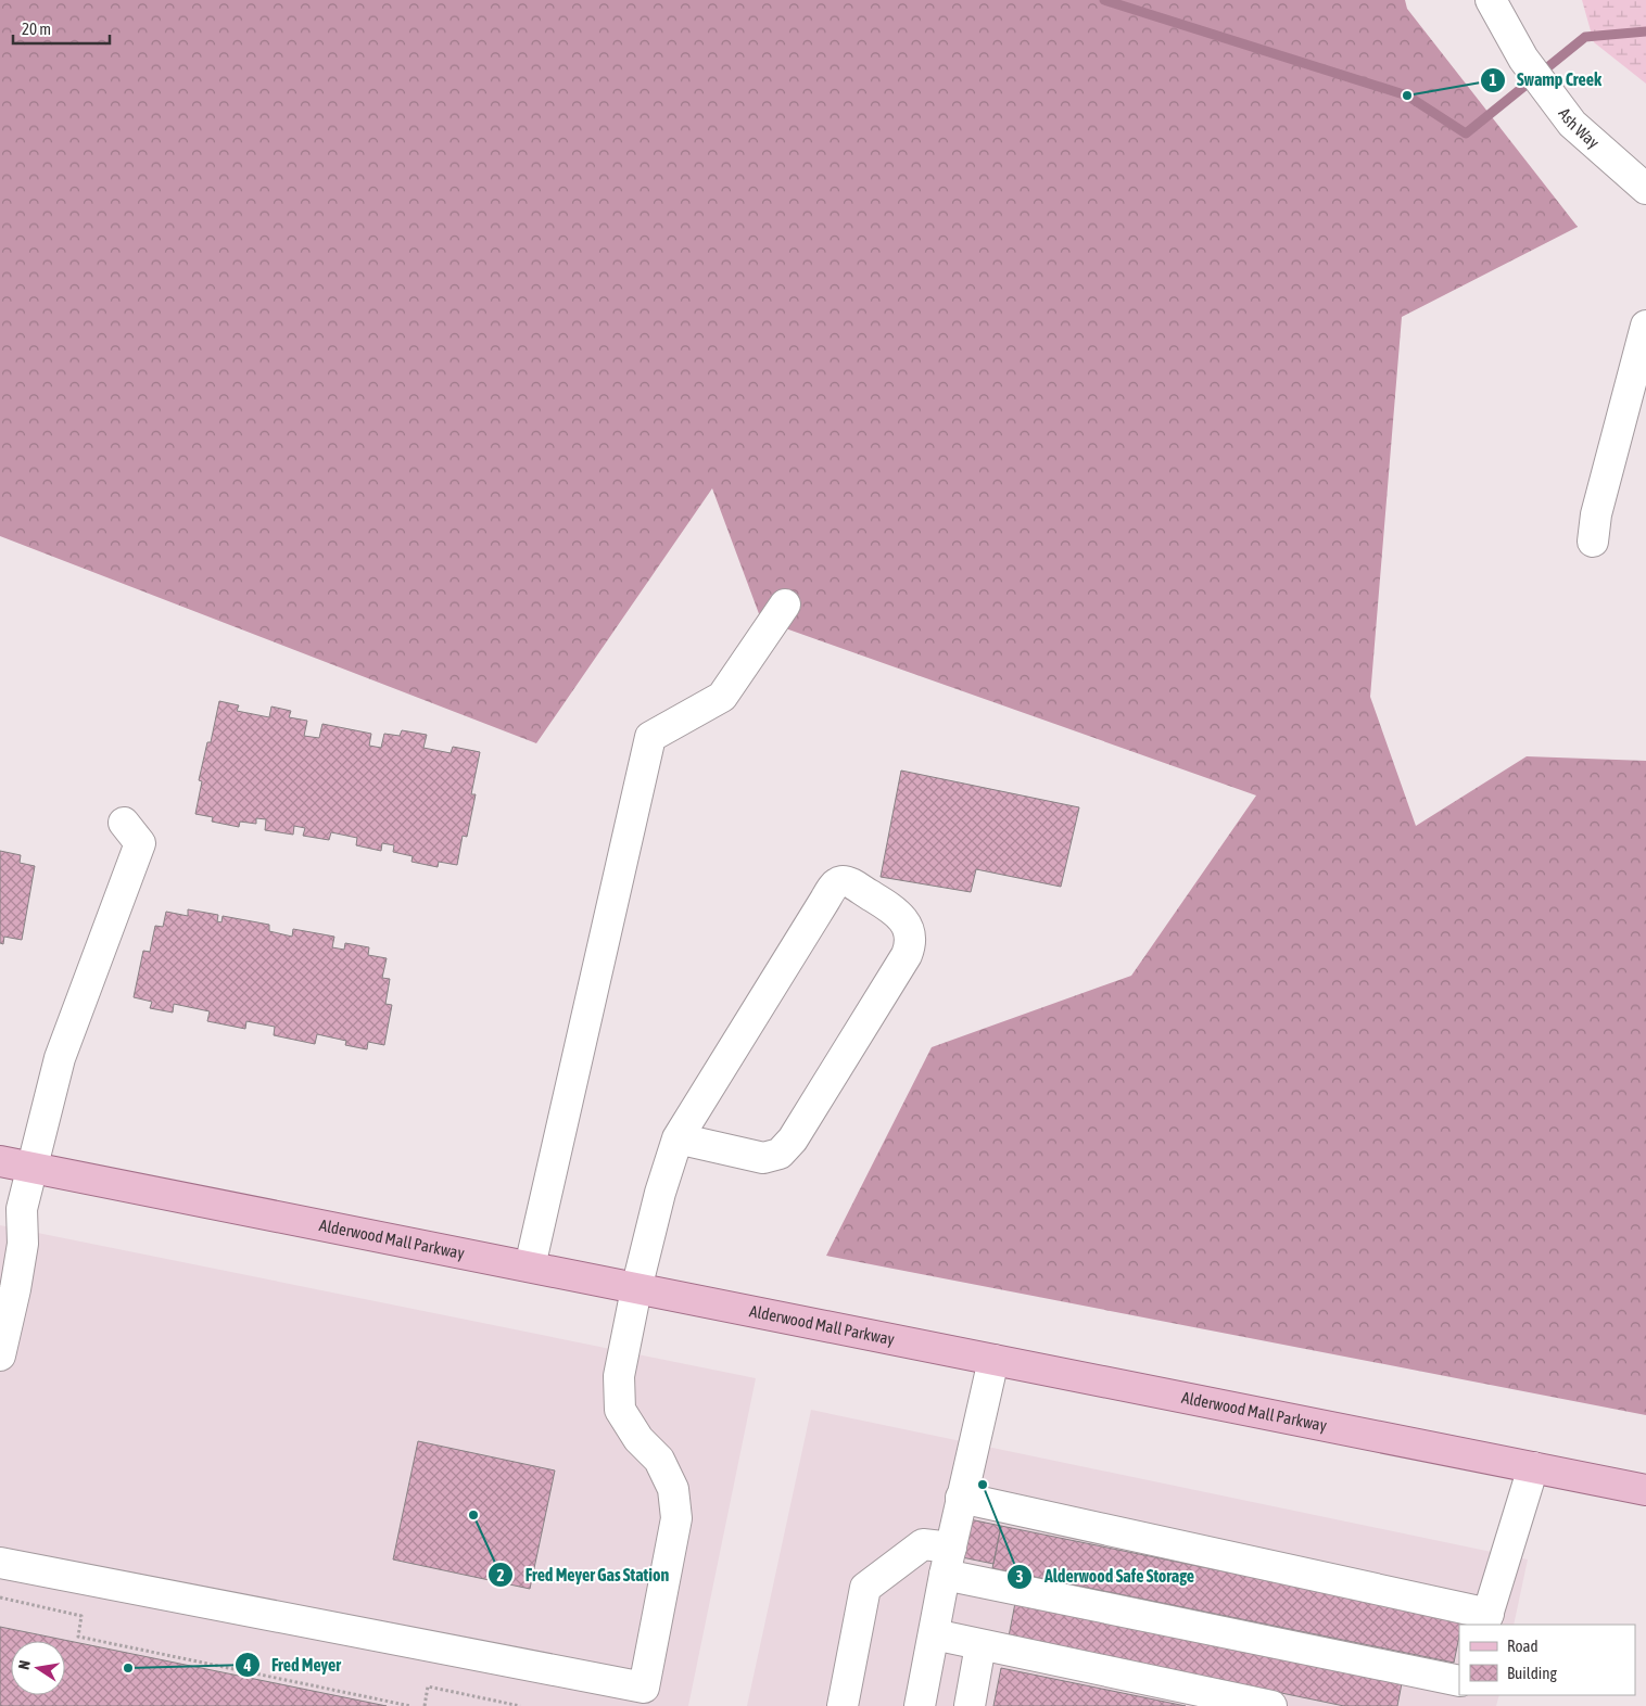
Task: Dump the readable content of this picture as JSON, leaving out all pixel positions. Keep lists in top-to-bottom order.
{
  "streets": {
    "main road": ["Alderwood Mall Parkway"],
    "street": ["Ash Way"]
  },
  "places": [
    "Swamp Creek",
    "Alderwood Safe Storage",
    "Fred Meyer Gas Station",
    "Fred Meyer"
  ],
  "legend": ["Road", "Building"],
  "scale_bar": "20 m",
  "north": "left"
}
